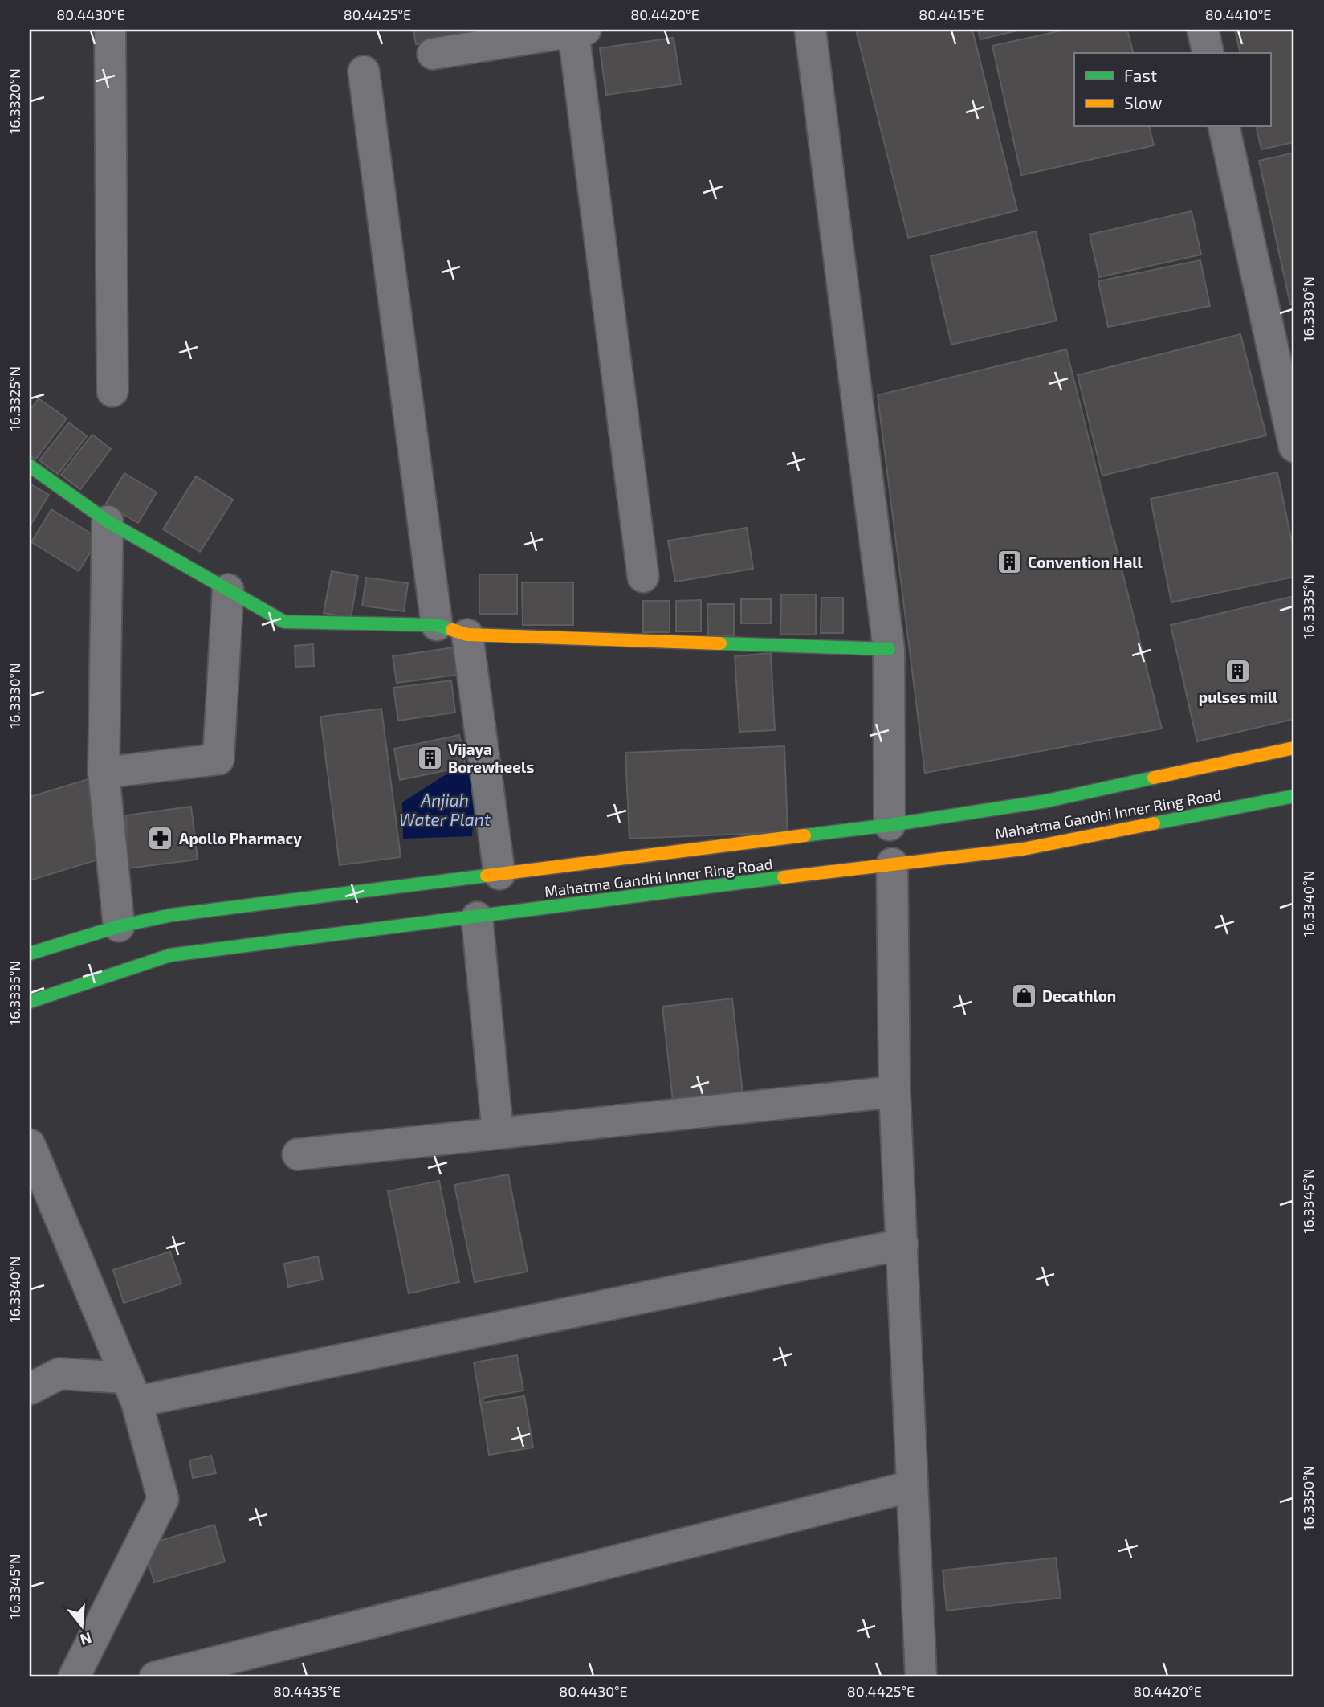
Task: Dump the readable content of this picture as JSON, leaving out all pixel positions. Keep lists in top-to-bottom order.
{
  "streets": {
    "main road": ["Mahatma Gandhi Inner Ring Road"]
  },
  "water": ["Anjiah Water Plant"],
  "places": {
    "building": ["Convention Hall", "pulses mill", "Vijaya Borewheels"],
    "pharmacy": ["Apollo Pharmacy"],
    "shop": ["Decathlon"]
  },
  "legend": ["Fast", "Slow"],
  "north": "bottom",
  "coordinates": [
    "80.4430°E",
    "80.4425°E",
    "80.4420°E",
    "80.4415°E",
    "80.4410°E",
    "16.3320°N",
    "16.3330°N",
    "16.3325°N",
    "16.3335°N",
    "16.3340°N",
    "16.3345°N",
    "16.3350°N",
    "80.4435°E"
  ]
}
